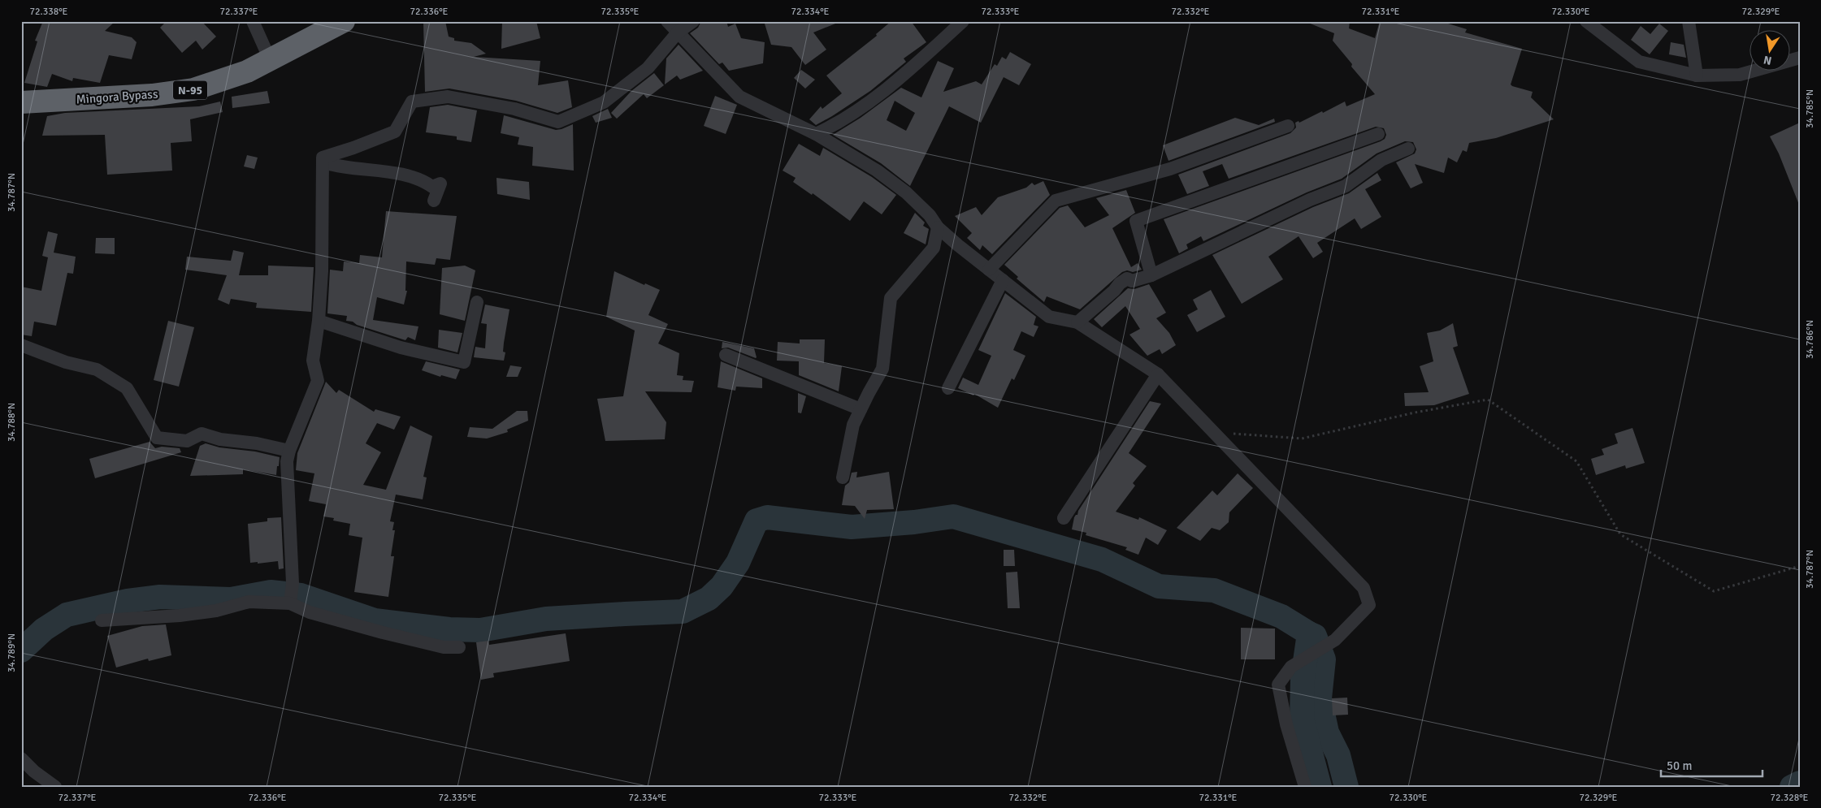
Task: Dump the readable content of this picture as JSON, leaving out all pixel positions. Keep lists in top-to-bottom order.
{
  "streets": {
    "highway": ["N-95", "Mingora Bypass"]
  },
  "scale_bar": "50 m",
  "north": "bottom",
  "coordinates": [
    "72.338°E",
    "72.337°E",
    "72.336°E",
    "72.335°E",
    "72.334°E",
    "72.333°E",
    "72.332°E",
    "72.331°E",
    "72.330°E",
    "72.329°E",
    "34.785°N",
    "34.787°N",
    "34.786°N",
    "34.788°N",
    "34.789°N",
    "72.328°E"
  ]
}
